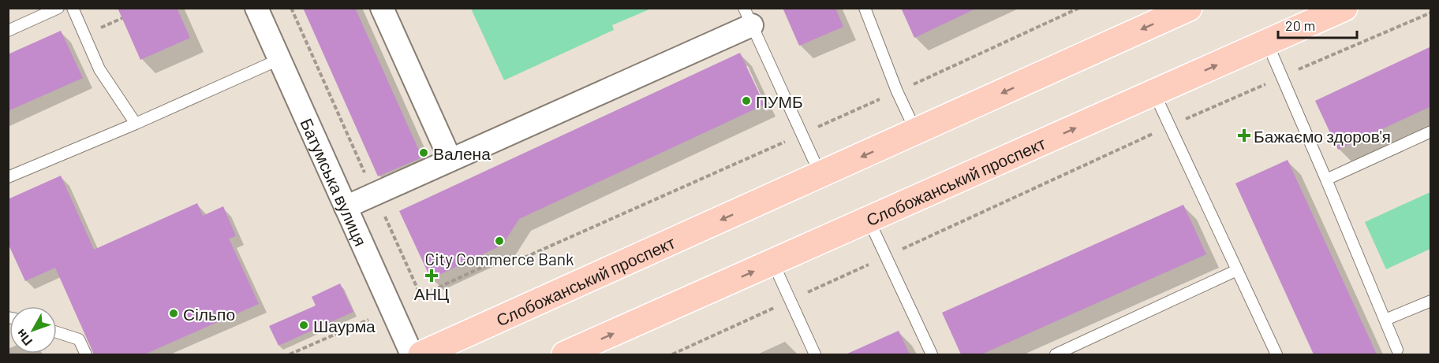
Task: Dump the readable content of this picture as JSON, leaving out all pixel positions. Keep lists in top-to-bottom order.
{
  "streets": {
    "main road": ["Слобожанський проспект"],
    "street": ["Батумська вулиця"]
  },
  "places": {
    "other": [
      "ПУМБ",
      "Валена",
      "City Commerce Bank",
      "Сільпо",
      "Шаурма"
    ],
    "health": ["Бажаємо здоров'я", "АНЦ"]
  },
  "scale_bar": "20 m",
  "north": "bottom left"
}
